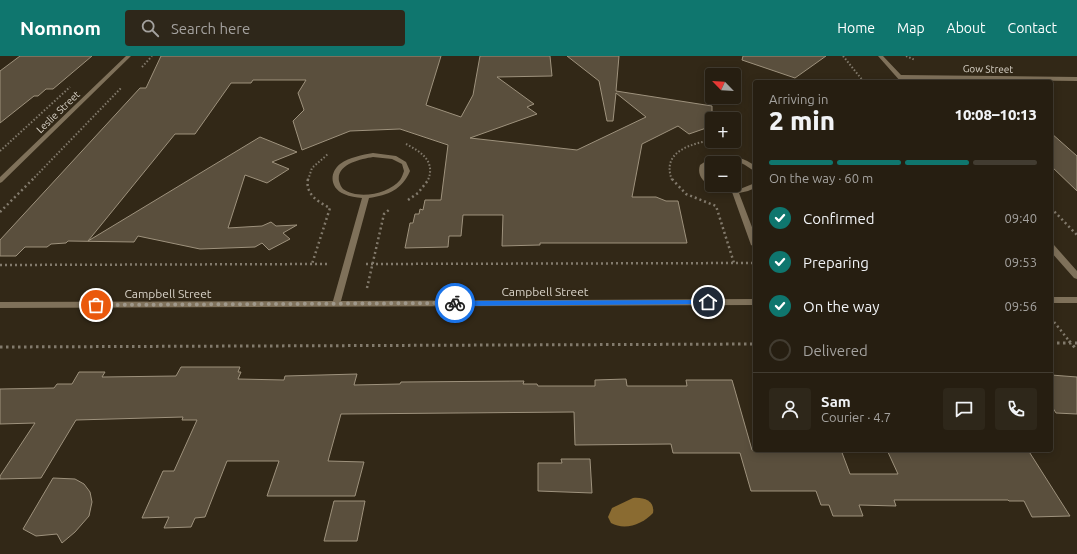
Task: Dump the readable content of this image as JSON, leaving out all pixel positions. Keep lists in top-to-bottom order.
{
  "streets": {
    "street": ["Gow Street", "Leslie Street", "Campbell Street"]
  },
  "north": "top left",
  "page": {
    "header": "Nomnom",
    "search": "Search here",
    "nav": [
      "Home",
      "Map",
      "About",
      "Contact"
    ],
    "map_buttons": ["+", "−"],
    "heading": ["2 min", "Arriving in", "10:08–10:13"],
    "panel": ["Sam", "Courier · 4.7"],
    "bar": "On the way · 60 m",
    "list": [
      ["Confirmed", "09:40"],
      ["Preparing", "09:53"],
      ["On the way", "09:56"],
      "Delivered"
    ]
  }
}
